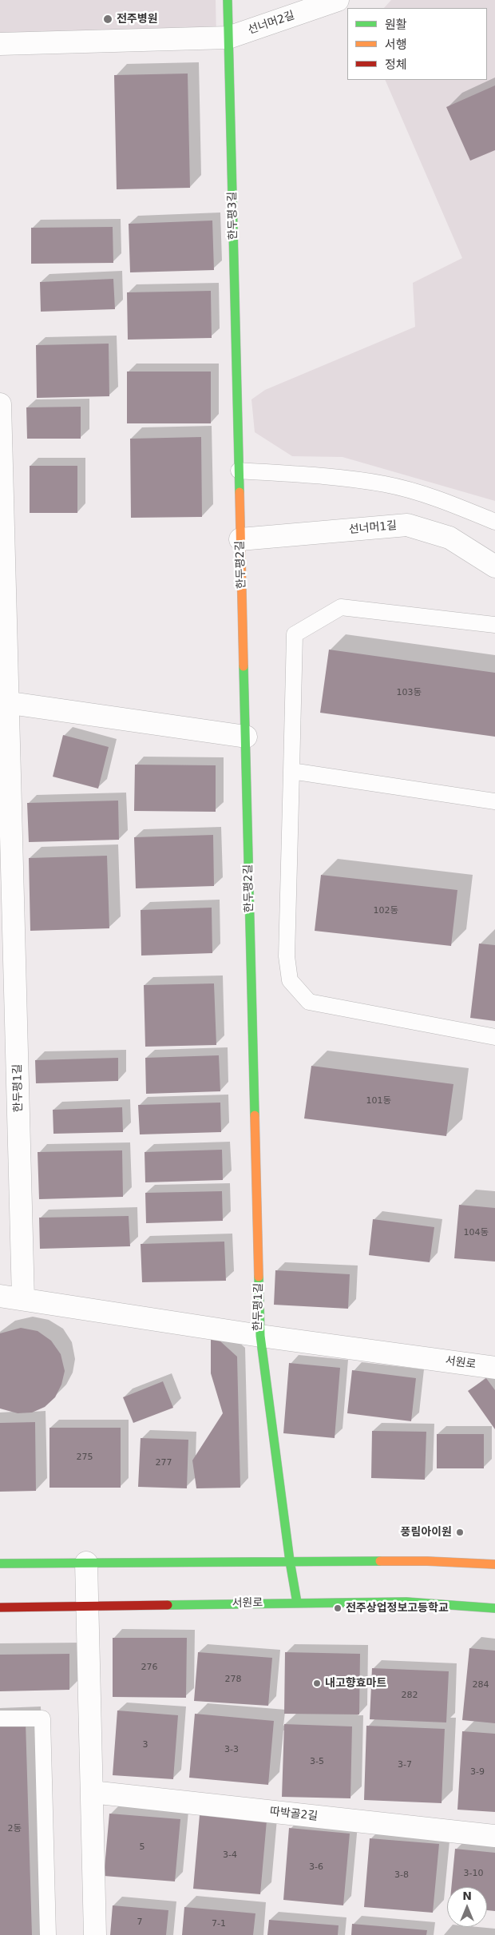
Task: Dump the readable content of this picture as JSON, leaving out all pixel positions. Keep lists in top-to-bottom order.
{
  "streets": {
    "street": [
      "선너머2길",
      "한두평3길",
      "선너머1길",
      "한두평2길",
      "한두평1길",
      "서원로",
      "따박골2길"
    ]
  },
  "crossings": [
    ["선너머2길", "한두평3길"],
    ["한두평3길", "한두평2길"],
    ["선너머1길", "한두평2길"],
    ["한두평2길", "한두평1길"],
    ["한두평1길", "서원로"]
  ],
  "places": [
    "전주병원",
    "풍림아이원",
    "전주상업정보고등학교",
    "내고향효마트"
  ],
  "house_numbers": [
    "103동",
    "102동",
    "101동",
    "104동",
    "275",
    "277",
    "276",
    "278",
    "284",
    "282",
    "3",
    "3-3",
    "3-5",
    "3-7",
    "3-9",
    "2동",
    "5",
    "3-4",
    "3-6",
    "3-10",
    "3-8",
    "7",
    "7-1"
  ],
  "legend": ["원활", "서행", "정체"],
  "north": "top"
}
